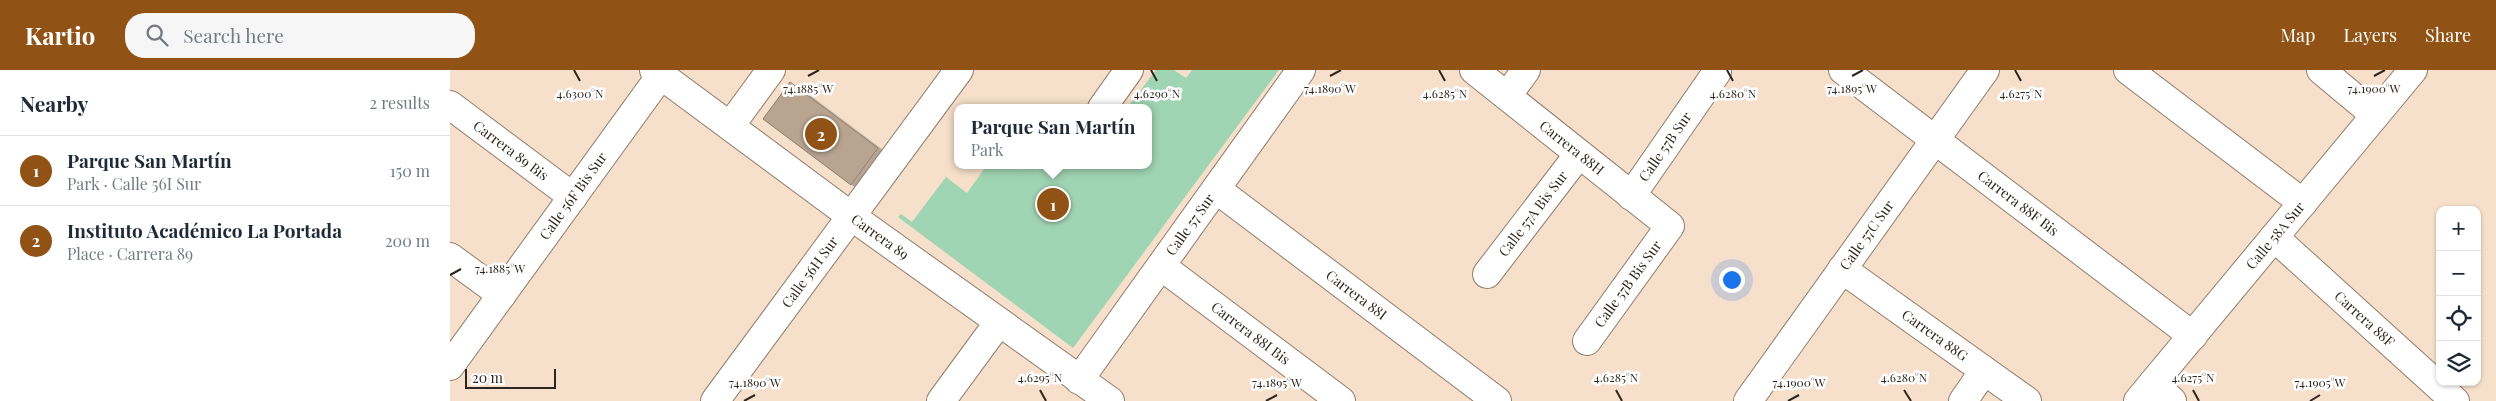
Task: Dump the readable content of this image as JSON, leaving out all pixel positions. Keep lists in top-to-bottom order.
{
  "streets": {
    "street": [
      "Calle 57B Sur",
      "Carrera 88H",
      "Carrera 89 Bis",
      "Calle 56F Bis Sur",
      "Carrera 88F Bis",
      "Calle 57A Bis Sur",
      "Calle 57 Sur",
      "Calle 57C Sur",
      "Calle 58A Sur",
      "Carrera 89",
      "Calle 56H Sur",
      "Calle 57B Bis Sur",
      "Carrera 88I",
      "Carrera 88F",
      "Carrera 88I Bis",
      "Carrera 88G"
    ]
  },
  "crossings": [
    ["Calle 57B Sur", "Carrera 88H"],
    ["Carrera 88H", "Calle 57A Bis Sur"],
    ["Carrera 88H", "Calle 57B Bis Sur"],
    ["Carrera 89 Bis", "Calle 56F Bis Sur"],
    ["Calle 56F Bis Sur", "Carrera 89"],
    ["Carrera 88F Bis", "Calle 57C Sur"],
    ["Carrera 88F Bis", "Calle 58A Sur"],
    ["Calle 57 Sur", "Carrera 89"],
    ["Calle 57 Sur", "Carrera 88I"],
    ["Calle 57 Sur", "Carrera 88I Bis"],
    ["Calle 57C Sur", "Carrera 88G"],
    ["Calle 58A Sur", "Carrera 88F"],
    ["Carrera 89", "Calle 56H Sur"]
  ],
  "scale_bar": "20 m",
  "page": {
    "header": "Kartio",
    "search": "Search here",
    "nav": ["Map", "Layers", "Share"],
    "heading": ["Nearby", "2 results"],
    "popup": ["Parque San Martín", "Park"],
    "pins": ["2", "1"],
    "list": [
      {
        "mark": "1",
        "name": "Parque San Martín",
        "note": "Park · Calle 56I Sur",
        "value": "150 m"
      },
      {
        "mark": "2",
        "name": "Instituto Académico La Portada",
        "note": "Place · Carrera 89",
        "value": "200 m"
      }
    ],
    "map_buttons": ["+", "−"],
    "scale": "20 m"
  },
  "coordinates": [
    "74.1885°W",
    "74.1895°W",
    "74.1900°W",
    "74.1890°W",
    "4.6300°N",
    "4.6290°N",
    "4.6285°N",
    "4.6280°N",
    "4.6275°N",
    "4.6295°N",
    "74.1905°W"
  ]
}
